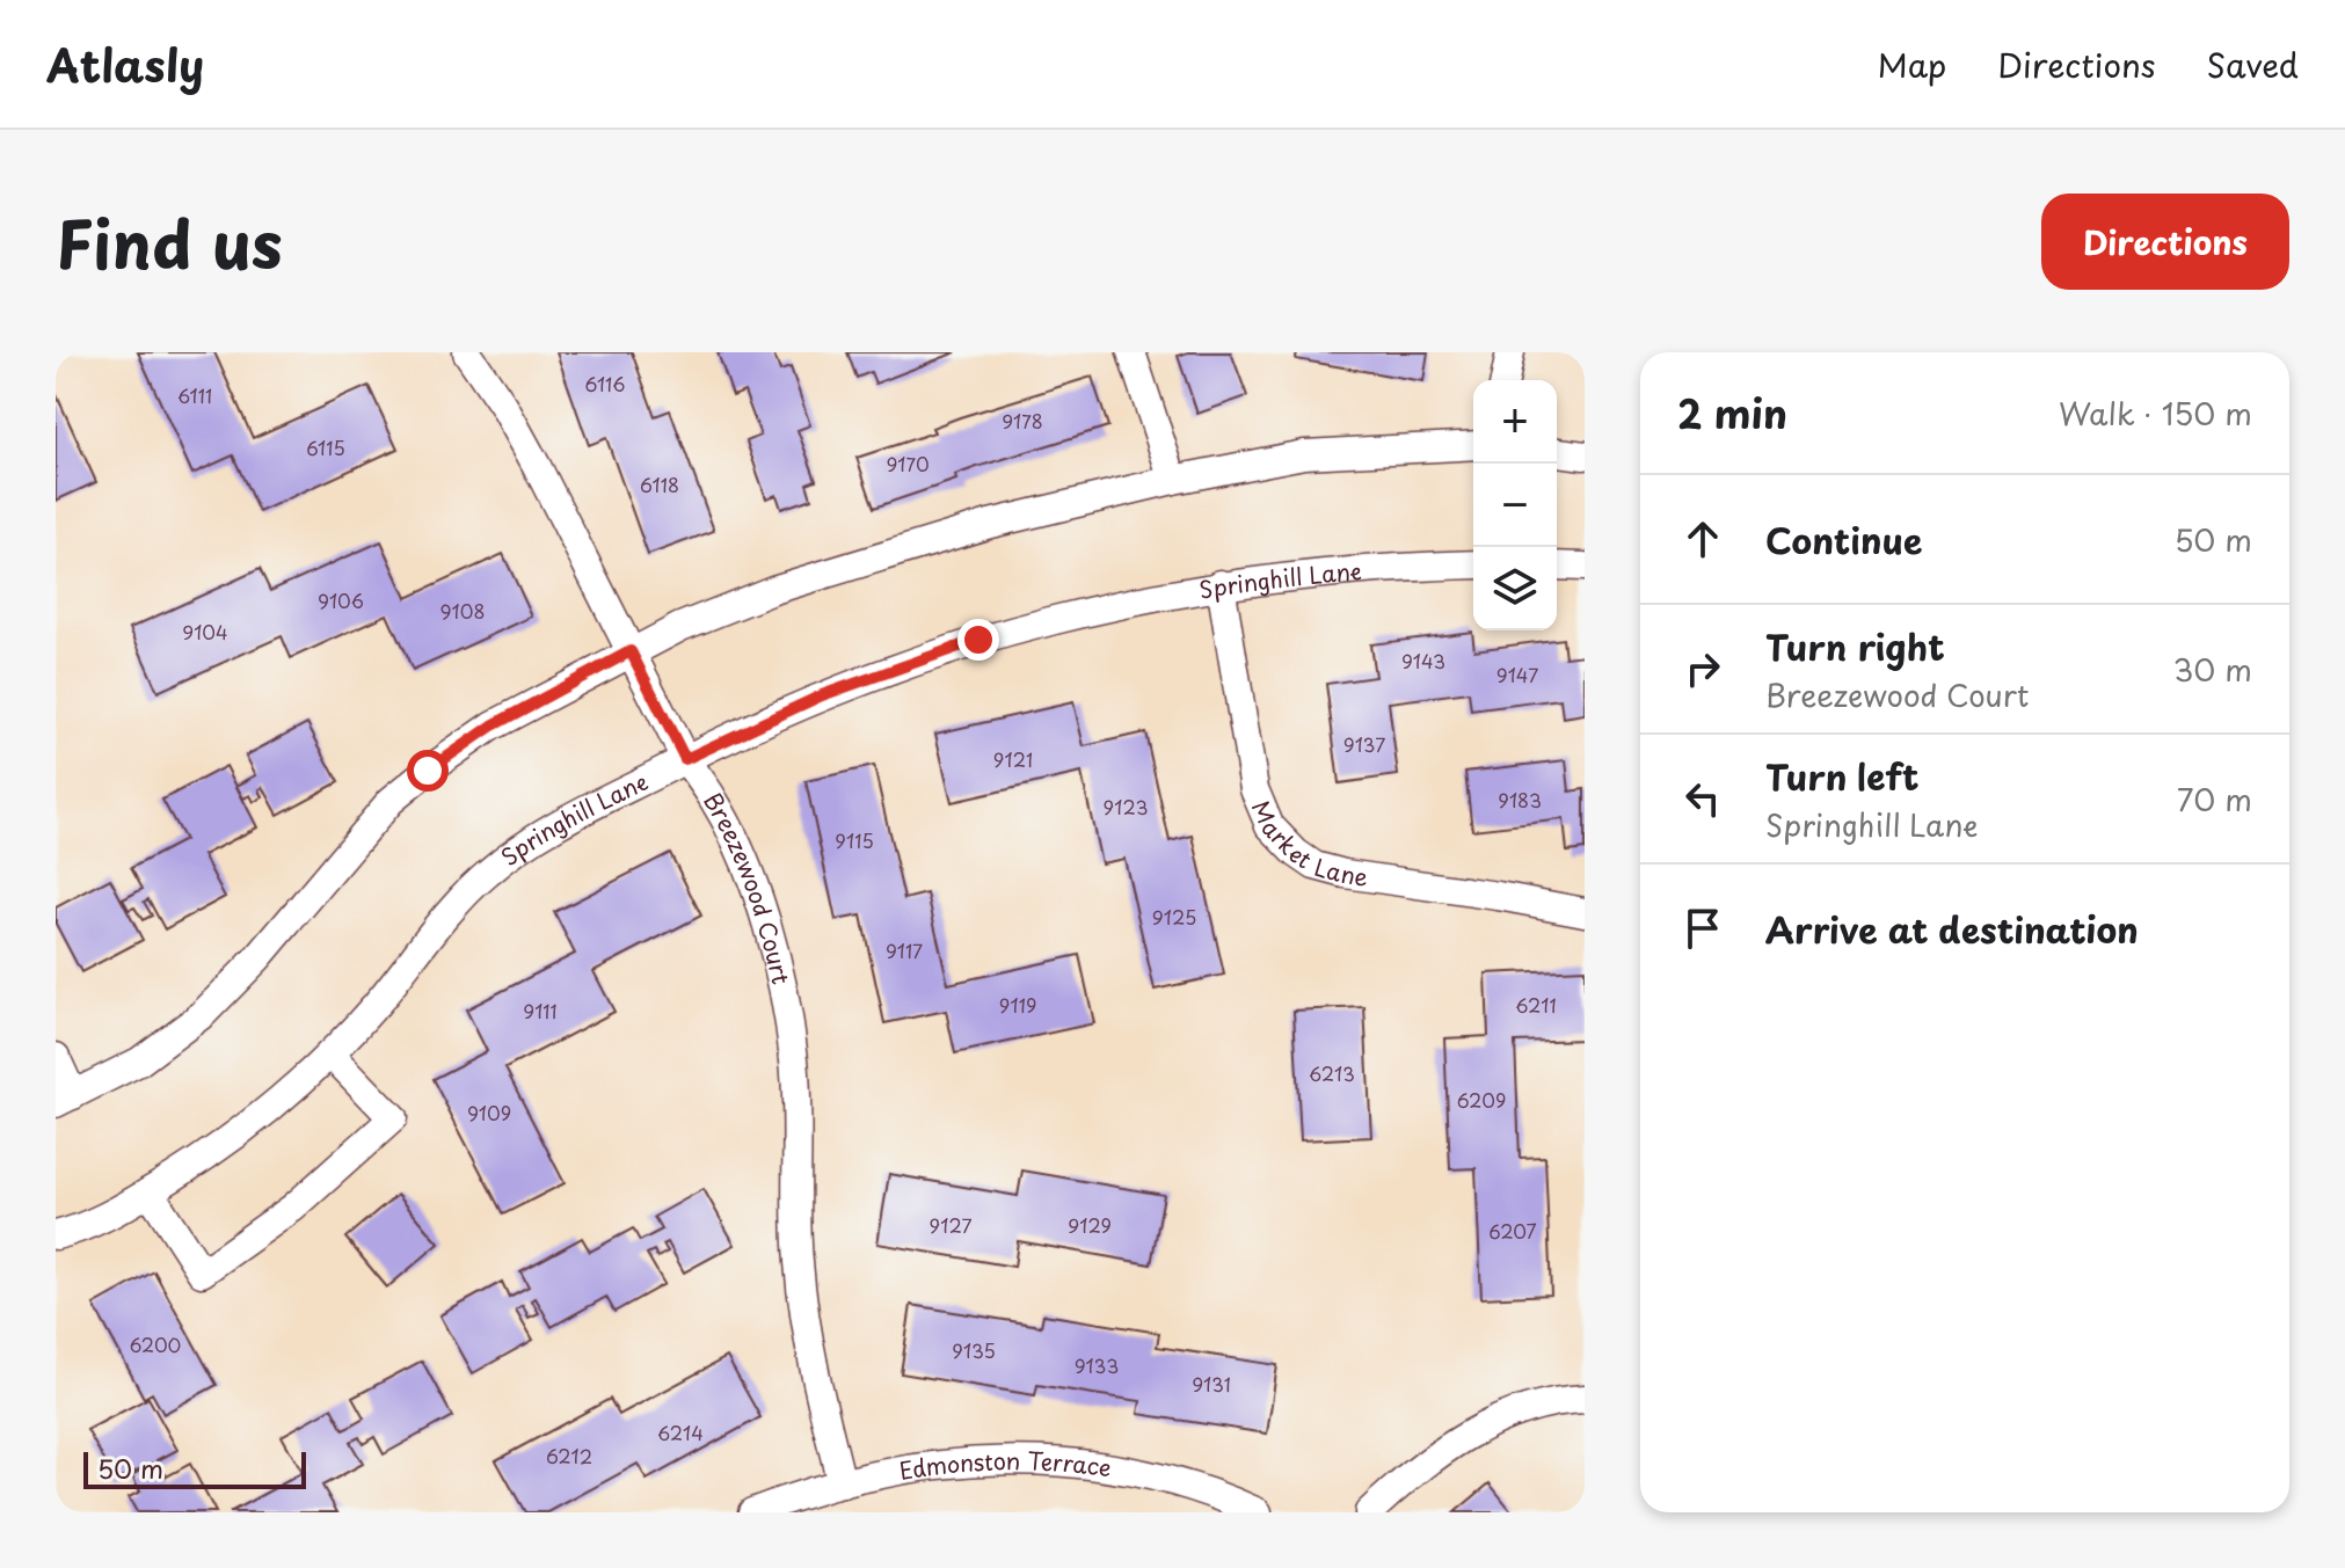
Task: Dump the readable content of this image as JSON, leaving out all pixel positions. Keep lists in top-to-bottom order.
{
  "streets": {
    "street": [
      "Springhill Lane",
      "Market Lane",
      "Breezewood Court",
      "Edmonston Terrace"
    ]
  },
  "crossings": [
    ["Springhill Lane", "Market Lane"],
    ["Springhill Lane", "Breezewood Court"],
    ["Breezewood Court", "Edmonston Terrace"]
  ],
  "house_numbers": [
    "6116",
    "6111",
    "9178",
    "6115",
    "9170",
    "6118",
    "9106",
    "9108",
    "9104",
    "9143",
    "9147",
    "9137",
    "9121",
    "9183",
    "9123",
    "9115",
    "9125",
    "9117",
    "9119",
    "6211",
    "9111",
    "6213",
    "6209",
    "9109",
    "9127",
    "9129",
    "6207",
    "6200",
    "9135",
    "9133",
    "9131",
    "6214",
    "6212"
  ],
  "scale_bar": "50 m",
  "page": {
    "header": "Atlasly",
    "nav": ["Map", "Directions", "Saved"],
    "title": "Find us",
    "buttons": "Directions",
    "heading": ["2 min", "Walk · 150 m"],
    "map_buttons": ["+", "−"],
    "list": [
      ["Continue", "50 m"],
      ["Turn right", "Breezewood Court", "30 m"],
      ["Turn left", "Springhill Lane", "70 m"],
      "Arrive at destination"
    ],
    "scale": "50 m"
  }
}
